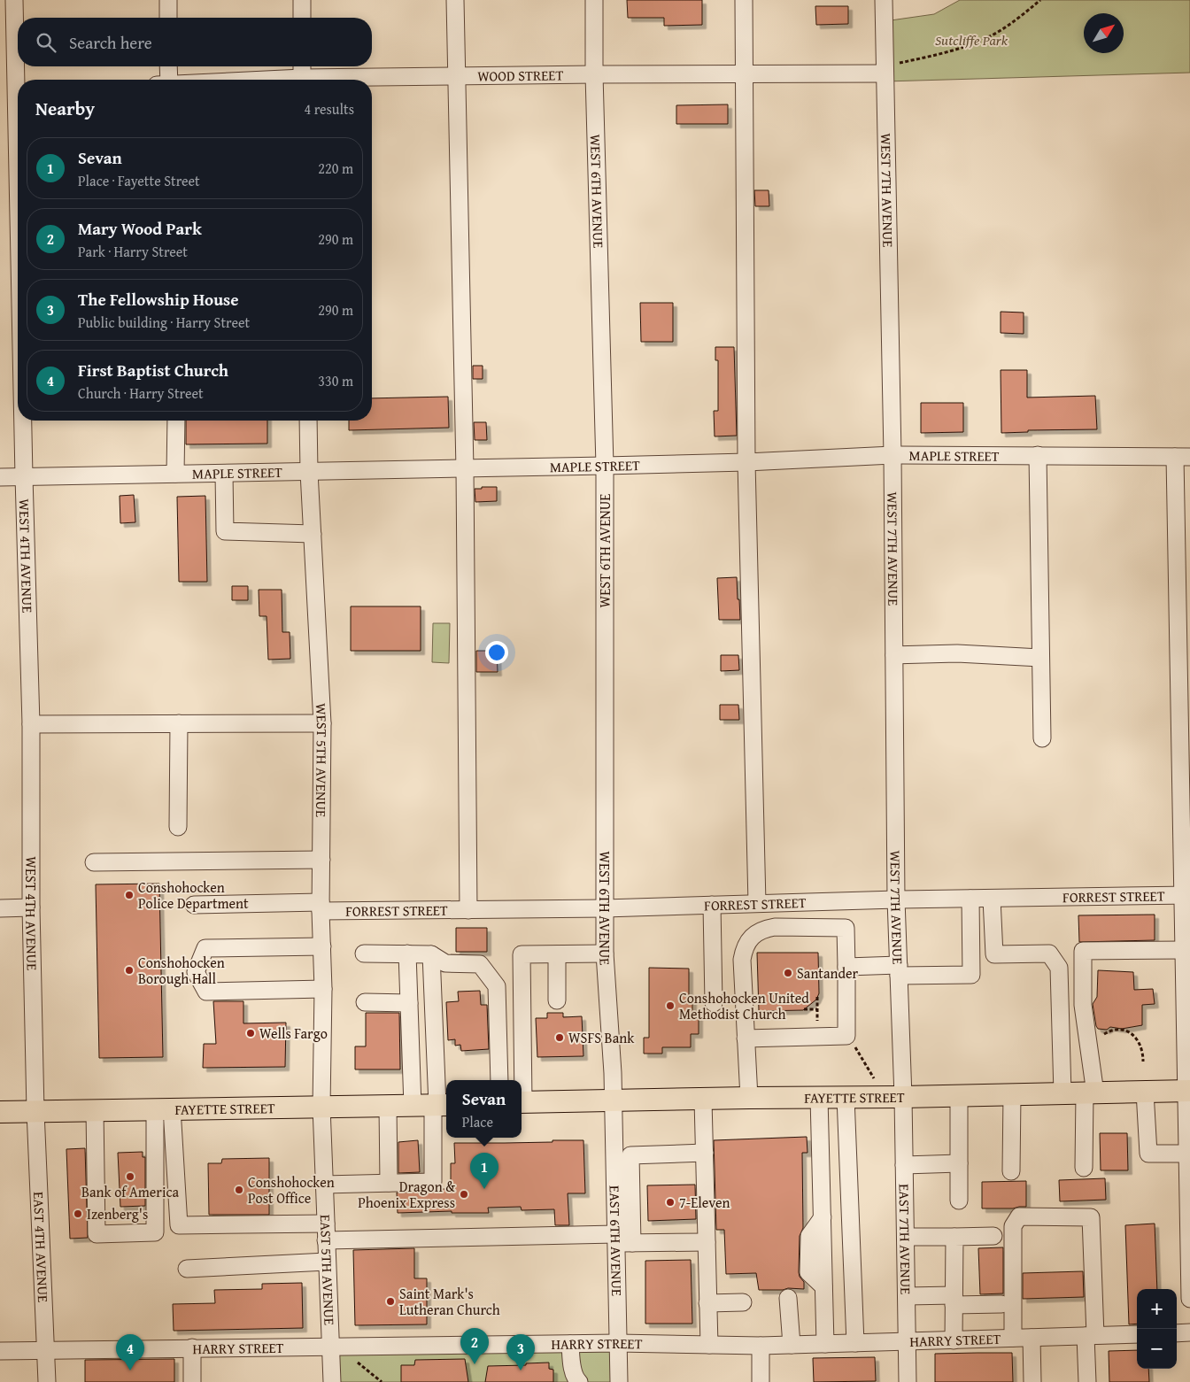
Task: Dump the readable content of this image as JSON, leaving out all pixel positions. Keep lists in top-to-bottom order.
{
  "streets": {
    "main road": ["FAYETTE STREET"],
    "street": [
      "WOOD STREET",
      "WEST 7TH AVENUE",
      "WEST 6TH AVENUE",
      "MAPLE STREET",
      "WEST 4TH AVENUE",
      "WEST 5TH AVENUE",
      "FORREST STREET",
      "EAST 7TH AVENUE",
      "EAST 6TH AVENUE",
      "EAST 4TH AVENUE",
      "EAST 5TH AVENUE",
      "HARRY STREET"
    ]
  },
  "crossings": [
    ["WOOD STREET", "WEST 7TH AVENUE"],
    ["WOOD STREET", "WEST 6TH AVENUE"],
    ["WEST 7TH AVENUE", "MAPLE STREET"],
    ["WEST 7TH AVENUE", "FORREST STREET"],
    ["WEST 7TH AVENUE", "FAYETTE STREET"],
    ["WEST 7TH AVENUE", "EAST 7TH AVENUE"],
    ["WEST 6TH AVENUE", "MAPLE STREET"],
    ["WEST 6TH AVENUE", "FORREST STREET"],
    ["WEST 6TH AVENUE", "FAYETTE STREET"],
    ["WEST 6TH AVENUE", "EAST 6TH AVENUE"],
    ["MAPLE STREET", "WEST 4TH AVENUE"],
    ["MAPLE STREET", "WEST 5TH AVENUE"],
    ["WEST 4TH AVENUE", "FAYETTE STREET"],
    ["WEST 4TH AVENUE", "EAST 4TH AVENUE"],
    ["WEST 5TH AVENUE", "FORREST STREET"],
    ["WEST 5TH AVENUE", "FAYETTE STREET"],
    ["WEST 5TH AVENUE", "EAST 5TH AVENUE"],
    ["FAYETTE STREET", "EAST 7TH AVENUE"],
    ["FAYETTE STREET", "EAST 6TH AVENUE"],
    ["FAYETTE STREET", "EAST 4TH AVENUE"],
    ["FAYETTE STREET", "EAST 5TH AVENUE"],
    ["EAST 7TH AVENUE", "HARRY STREET"],
    ["EAST 6TH AVENUE", "HARRY STREET"],
    ["EAST 4TH AVENUE", "HARRY STREET"],
    ["EAST 5TH AVENUE", "HARRY STREET"]
  ],
  "parks": ["Sutcliffe Park"],
  "places": [
    "Conshohocken Police Department",
    "Conshohocken Borough Hall",
    "Santander",
    "Conshohocken United Methodist Church",
    "Wells Fargo",
    "WSFS Bank",
    "Bank of America",
    "Conshohocken Post Office",
    "Dragon & Phoenix Express",
    "7-Eleven",
    "Izenberg's",
    "Saint Mark's Lutheran Church"
  ],
  "north": "top right",
  "page": {
    "search": "Search here",
    "heading": ["Nearby", "4 results"],
    "list": [
      {
        "mark": "1",
        "name": "Sevan",
        "note": "Place · Fayette Street",
        "value": "220 m"
      },
      {
        "mark": "2",
        "name": "Mary Wood Park",
        "note": "Park · Harry Street",
        "value": "290 m"
      },
      {
        "mark": "3",
        "name": "The Fellowship House",
        "note": "Public building · Harry Street",
        "value": "290 m"
      },
      {
        "mark": "4",
        "name": "First Baptist Church",
        "note": "Church · Harry Street",
        "value": "330 m"
      }
    ],
    "popup": ["Sevan", "Place"],
    "pins": [
      "1",
      "2",
      "3",
      "4"
    ],
    "map_buttons": ["+", "−"]
  }
}
